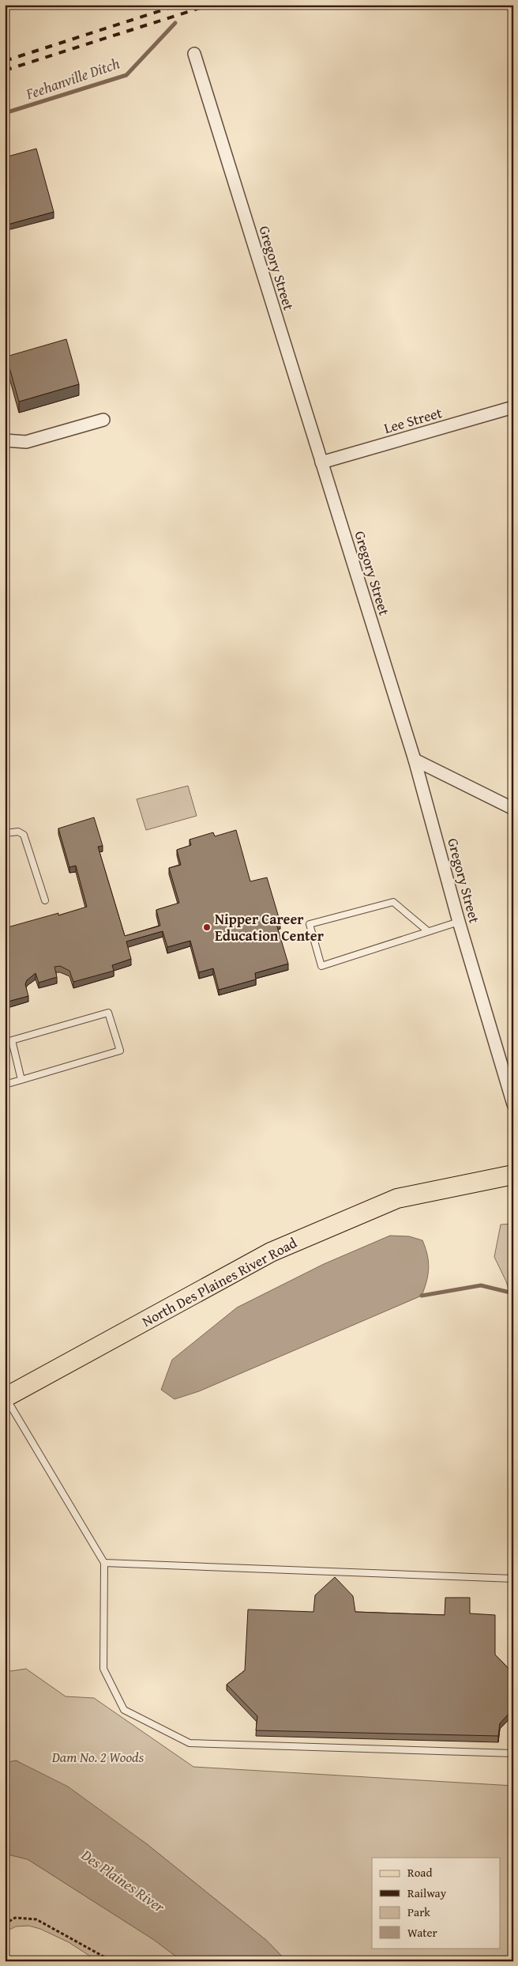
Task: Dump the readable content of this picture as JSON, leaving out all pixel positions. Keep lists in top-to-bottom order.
{
  "streets": {
    "main road": ["North Des Plaines River Road"],
    "street": ["Gregory Street", "Lee Street"]
  },
  "crossings": [
    ["Gregory Street", "Lee Street"]
  ],
  "water": ["Feehanville Ditch", "Des Plaines River"],
  "parks": ["Dam No. 2 Woods"],
  "places": ["Nipper Career Education Center"],
  "legend": [
    "Road",
    "Railway",
    "Park",
    "Water"
  ]
}
